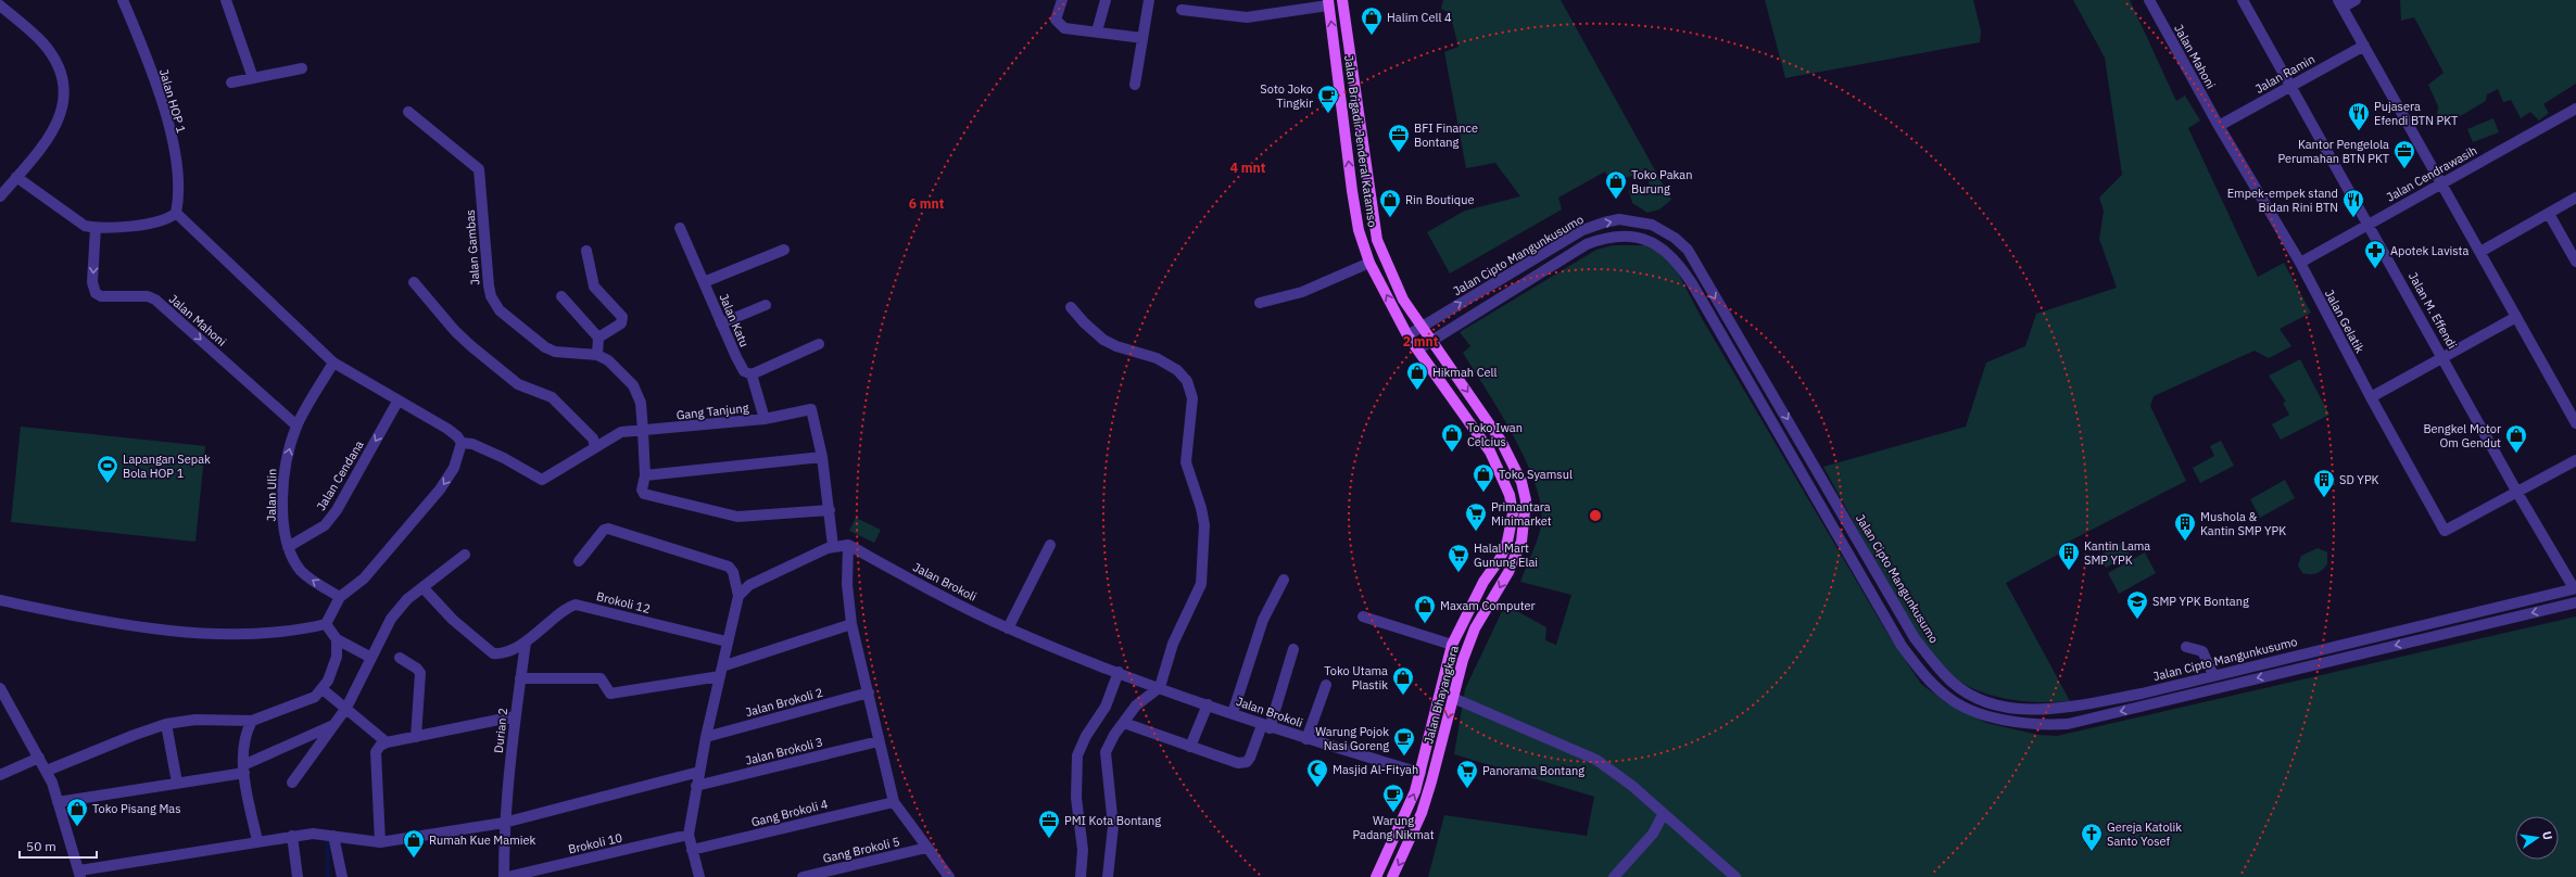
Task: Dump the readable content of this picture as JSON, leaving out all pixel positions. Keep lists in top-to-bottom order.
{
  "streets": {
    "main road": ["Jalan Brigadir Jenderal Katamso", "Jalan Bhayangkara"],
    "street": [
      "Jalan Mahoni",
      "Jalan Ramin",
      "Jalan HOP 1",
      "Jalan Cendrawasih",
      "Jalan Gambas",
      "Jalan Cipto Mangunkusumo",
      "Jalan M. Effendi",
      "Jalan Katu",
      "Jalan Gelatik",
      "Gang Tanjung",
      "Jalan Cendana",
      "Jalan Ulin",
      "Jalan Brokoli",
      "Brokoli 12",
      "Jalan Brokoli 2",
      "Durian 2",
      "Jalan Brokoli 3",
      "Gang Brokoli 4",
      "Brokoli 10",
      "Gang Brokoli 5"
    ]
  },
  "crossings": [
    ["Jalan Mahoni", "Jalan Ramin"],
    ["Jalan Mahoni", "Jalan Gelatik"],
    ["Jalan Mahoni", "Jalan Ulin"],
    ["Jalan Ramin", "Jalan M. Effendi"],
    ["Jalan Ramin", "Jalan Gelatik"],
    ["Jalan Brigadir Jenderal Katamso", "Jalan Cipto Mangunkusumo"],
    ["Jalan Brigadir Jenderal Katamso", "Jalan Bhayangkara"],
    ["Jalan Cendrawasih", "Jalan M. Effendi"],
    ["Jalan Cendrawasih", "Jalan Gelatik"],
    ["Jalan Gambas", "Gang Tanjung"],
    ["Jalan Cipto Mangunkusumo", "Jalan M. Effendi"],
    ["Jalan Cipto Mangunkusumo", "Jalan Bhayangkara"],
    ["Jalan M. Effendi", "Jalan Gelatik"],
    ["Jalan Katu", "Gang Tanjung"],
    ["Jalan Cendana", "Jalan Ulin"],
    ["Jalan Brokoli", "Jalan Bhayangkara"],
    ["Brokoli 12", "Durian 2"]
  ],
  "one_way": ["Jalan Ulin"],
  "places": {
    "shop": [
      "Halim Cell 4",
      "Toko Pakan Burung",
      "Rin Boutique",
      "Hikmah Cell",
      "Toko Iwan Celcius",
      "Bengkel Motor Om Gendut",
      "Toko Syamsul",
      "Maxam Computer",
      "Toko Utama Plastik",
      "Toko Pisang Mas",
      "Rumah Kue Mamiek"
    ],
    "cafe": ["Soto Joko Tingkir", "Warung Pojok Nasi Goreng", "Warung Padang Nikmat"],
    "restaurant": ["Pujasera Efendi BTN PKT", "Empek-empek stand Bidan Rini BTN"],
    "office": ["BFI Finance Bontang", "Kantor Pengelola Perumahan BTN PKT", "PMI Kota Bontang"],
    "pharmacy": ["Apotek Lavista"],
    "sports": ["Lapangan Sepak Bola HOP 1"],
    "building": ["SD YPK", "Mushola & Kantin SMP YPK", "Kantin Lama SMP YPK"],
    "supermarket": ["Primantara Minimarket", "Halal Mart Gunung Elai", "Panorama Bontang"],
    "school or university": ["SMP YPK Bontang"],
    "mosque": ["Masjid Al-Fityah"],
    "church": ["Gereja Katolik Santo Yosef"]
  },
  "scale_bar": "50 m",
  "north": "right",
  "rings": ["4 mnt", "6 mnt", "2 mnt"]
}
